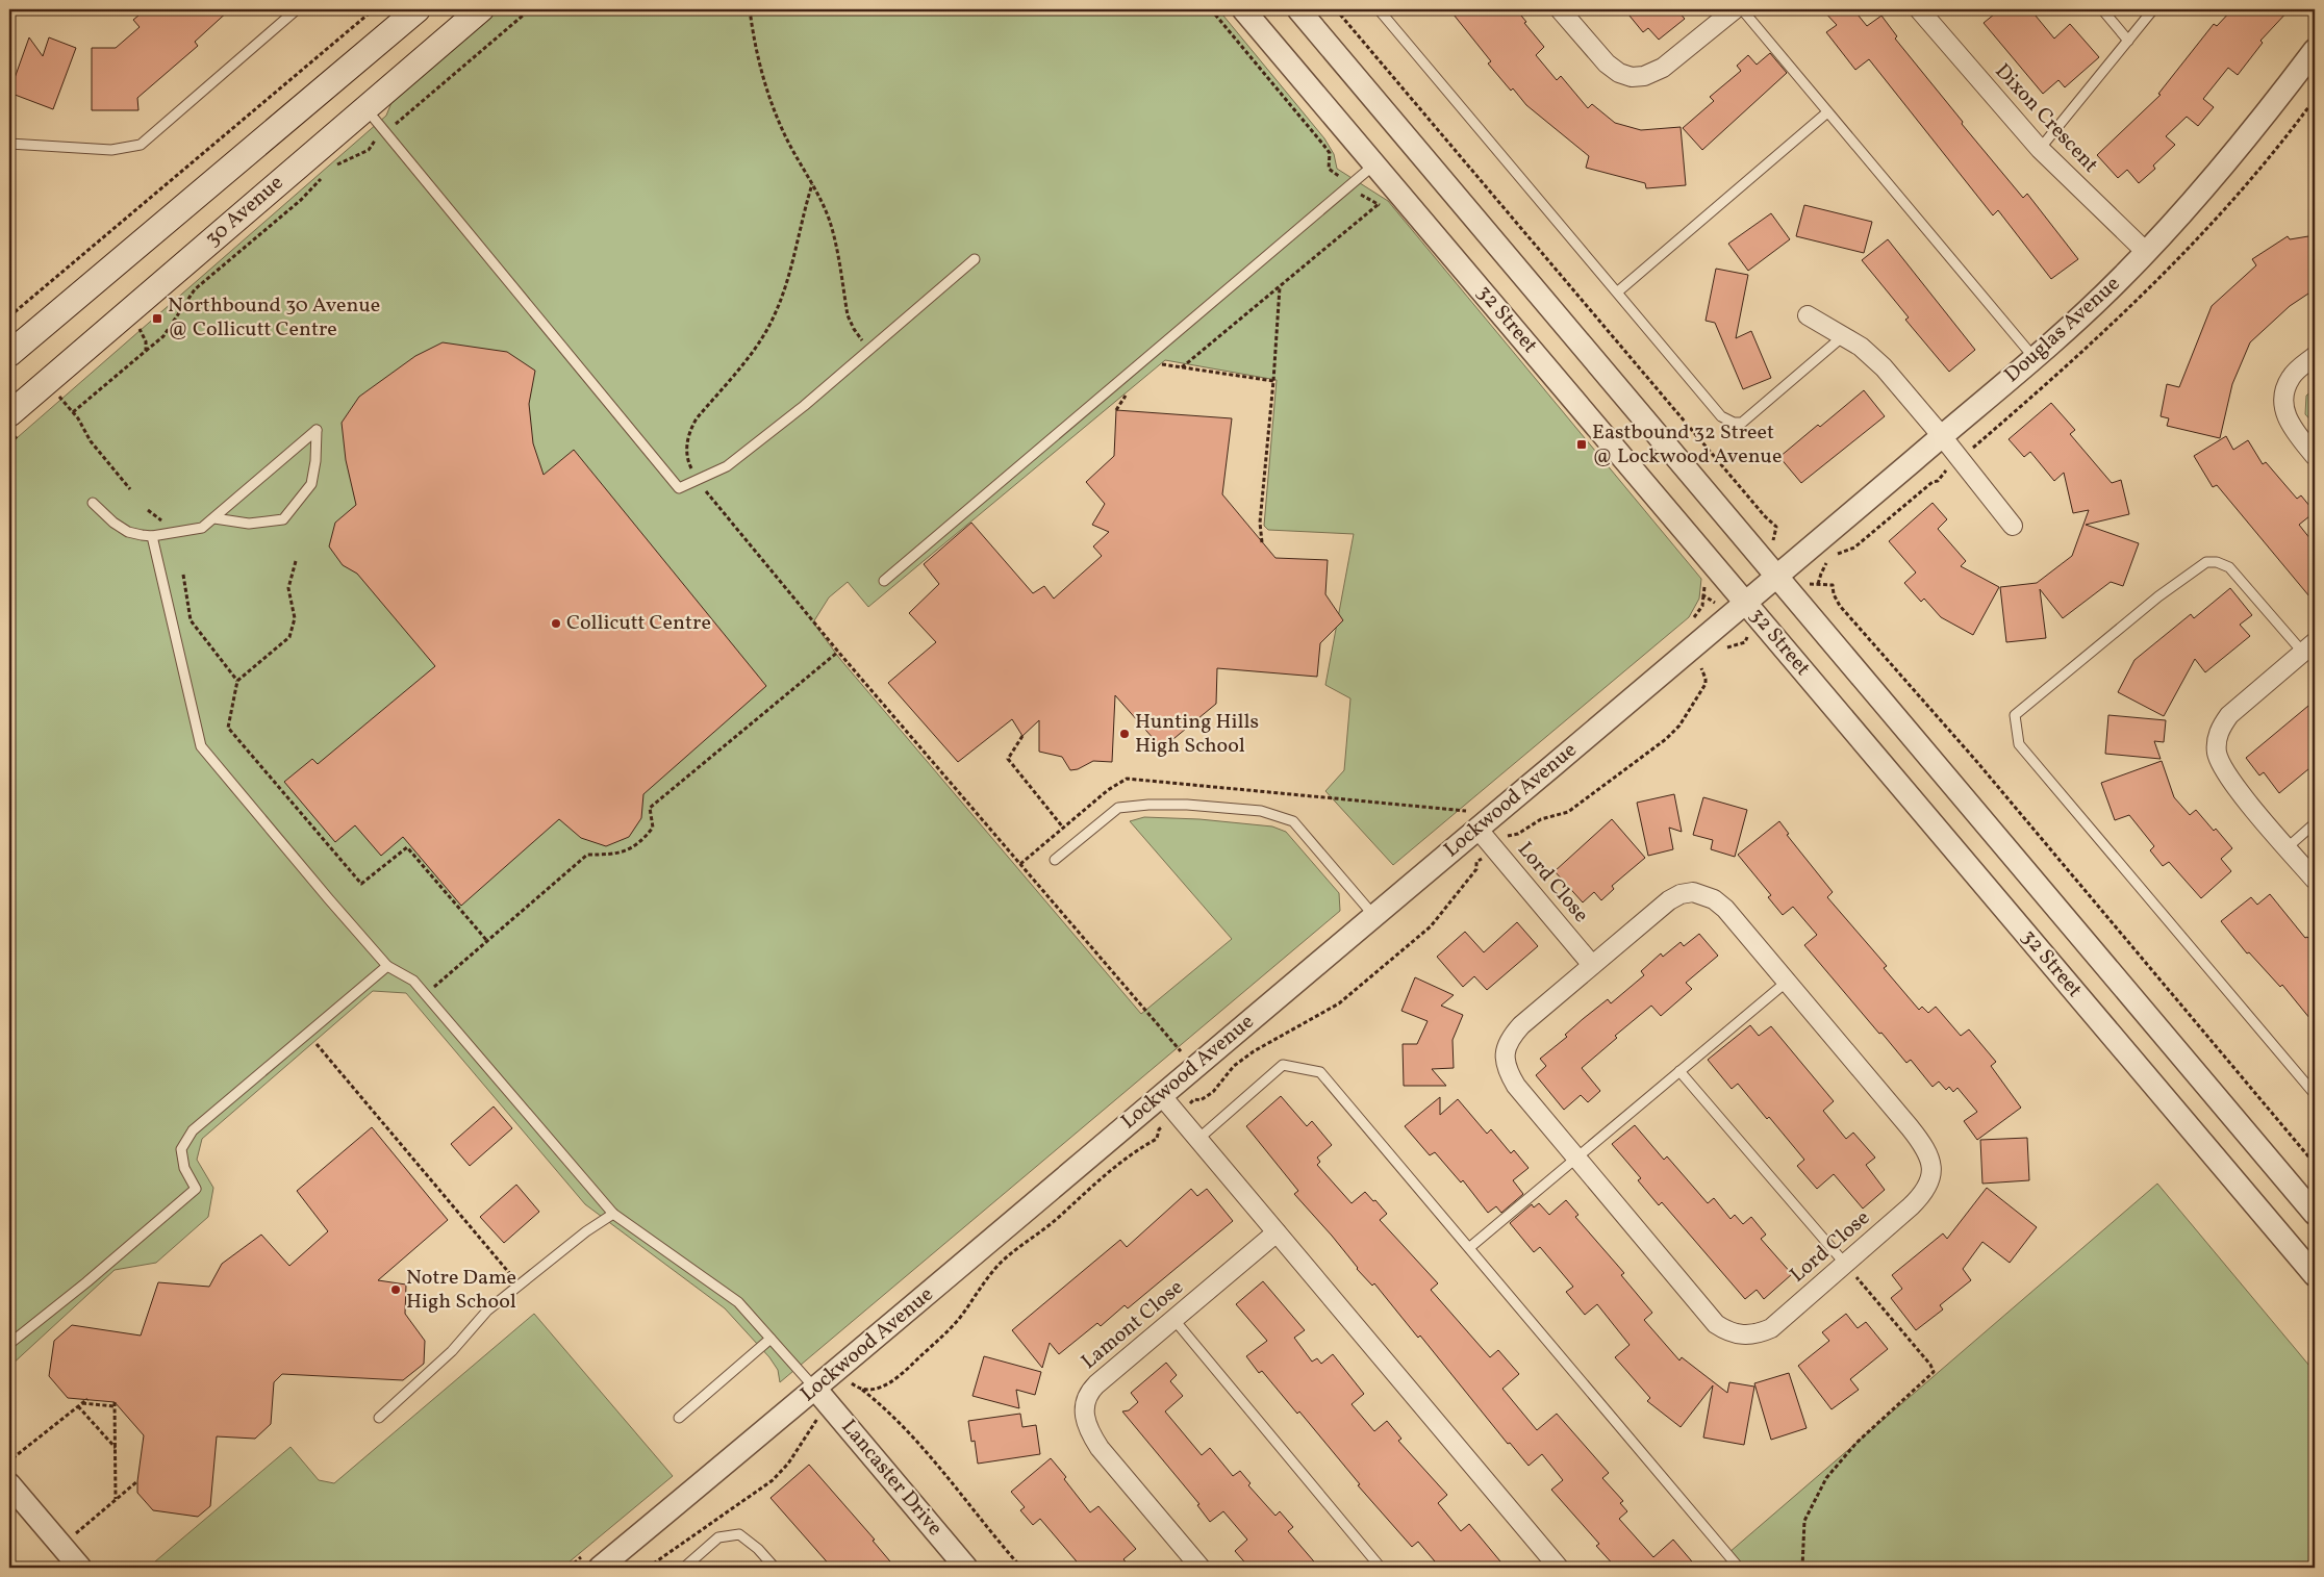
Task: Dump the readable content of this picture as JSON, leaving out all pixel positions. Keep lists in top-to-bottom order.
{
  "streets": {
    "main road": ["30 Avenue"],
    "street": [
      "Dixon Crescent",
      "32 Street",
      "Douglas Avenue",
      "Lockwood Avenue",
      "Lord Close",
      "Lamont Close",
      "Lancaster Drive"
    ]
  },
  "crossings": [
    ["Dixon Crescent", "Douglas Avenue"],
    ["32 Street", "Douglas Avenue"],
    ["32 Street", "Lockwood Avenue"],
    ["Douglas Avenue", "Lockwood Avenue"],
    ["Lockwood Avenue", "Lord Close"],
    ["Lockwood Avenue", "Lancaster Drive"]
  ],
  "places": {
    "transit": ["Northbound 30 Avenue @ Collicutt Centre", "Eastbound 32 Street @ Lockwood Avenue"],
    "other": ["Collicutt Centre", "Hunting Hills High School", "Notre Dame High School"]
  }
}
